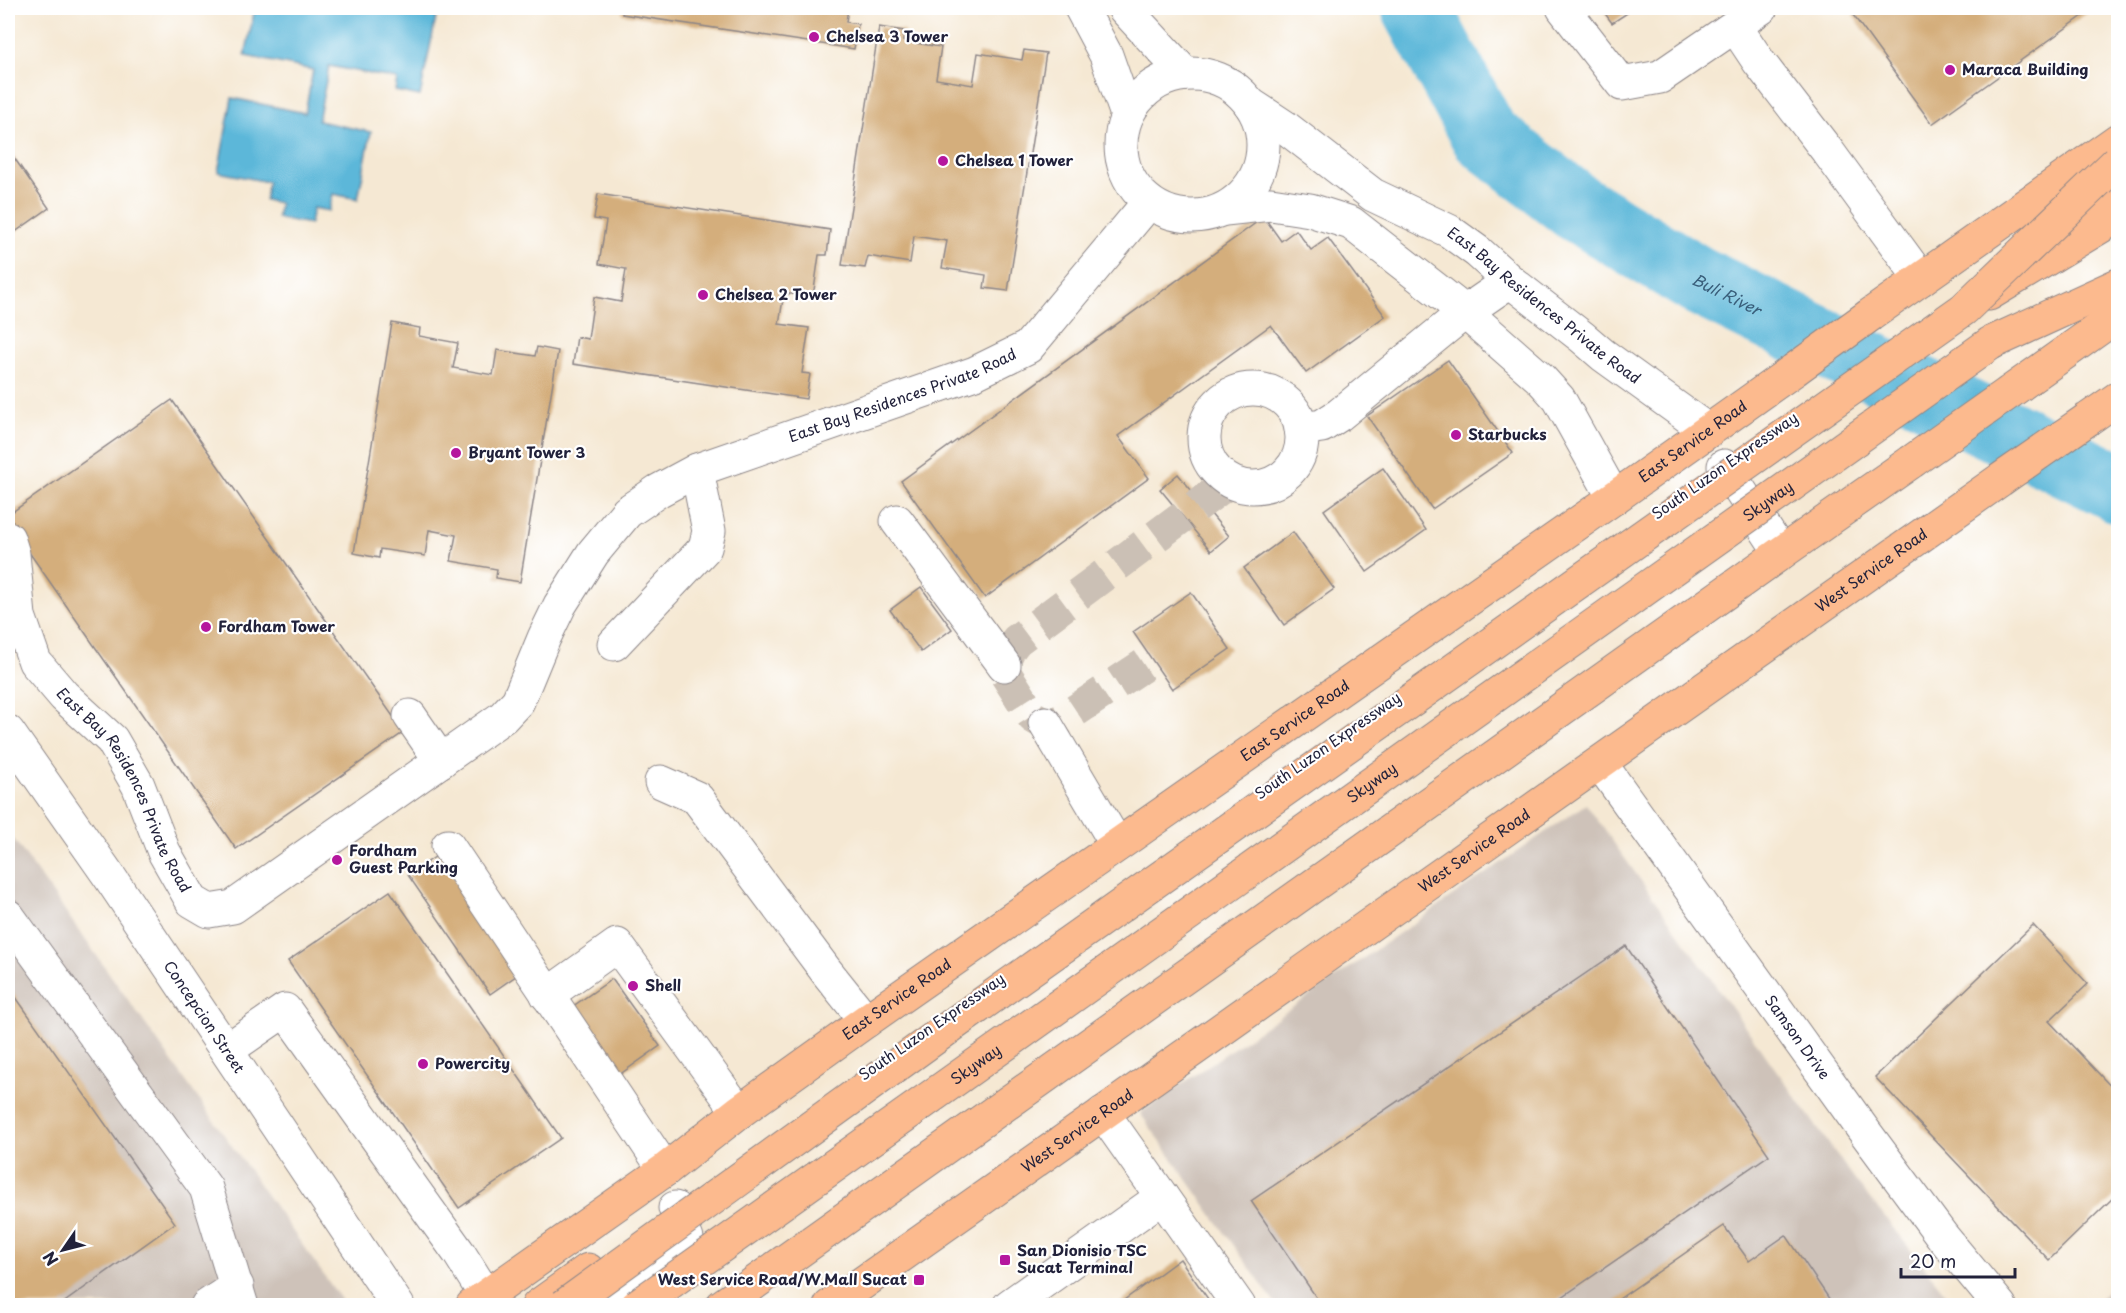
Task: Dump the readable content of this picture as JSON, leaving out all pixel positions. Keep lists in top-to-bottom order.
{
  "streets": {
    "main road": [
      "East Service Road",
      "South Luzon Expressway",
      "Skyway",
      "West Service Road"
    ],
    "street": ["East Bay Residences Private Road", "Concepcion Street", "Samson Drive"]
  },
  "crossings": [
    ["East Bay Residences Private Road", "East Service Road"],
    ["West Service Road", "Samson Drive"]
  ],
  "water": ["Buli River"],
  "places": {
    "other": [
      "Chelsea 3 Tower",
      "Maraca Building",
      "Chelsea 1 Tower",
      "Chelsea 2 Tower",
      "Starbucks",
      "Bryant Tower 3",
      "Fordham Tower",
      "Fordham Guest Parking",
      "Shell",
      "Powercity"
    ],
    "transit": ["San Dionisio TSC Sucat Terminal", "West Service Road/W.Mall Sucat"]
  },
  "scale_bar": "20 m",
  "north": "bottom left"
}
